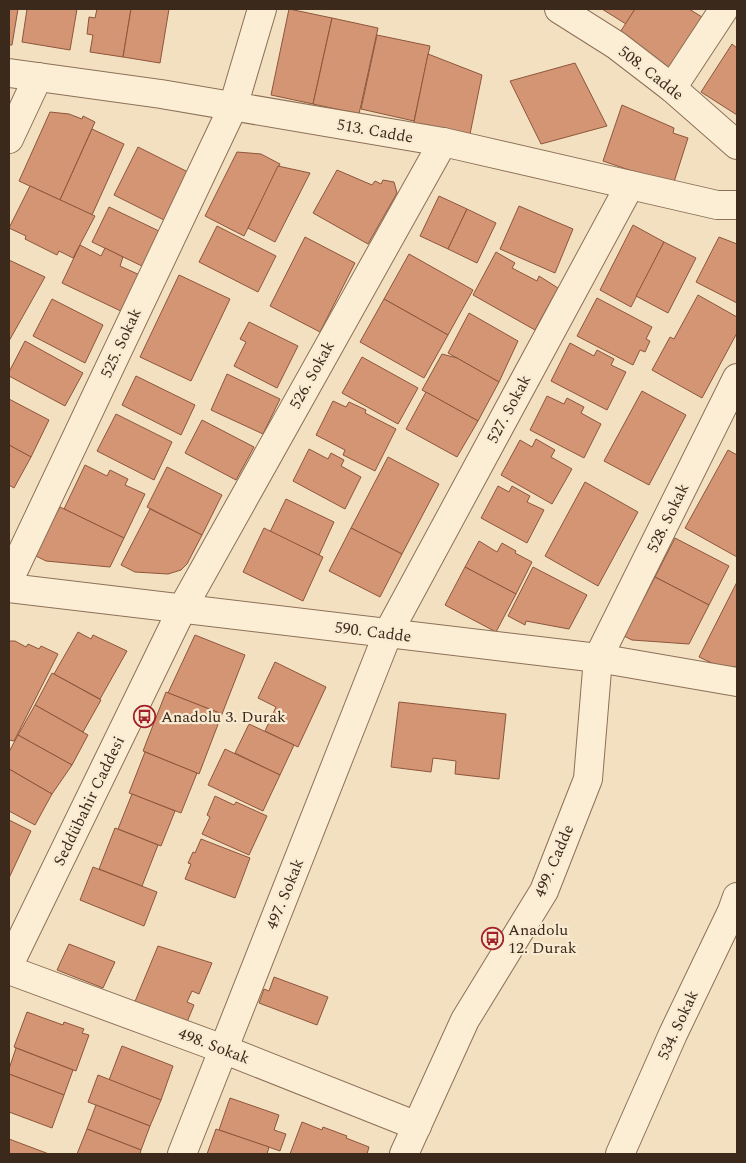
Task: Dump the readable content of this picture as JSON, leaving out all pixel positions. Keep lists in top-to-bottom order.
{
  "streets": {
    "street": [
      "508. Cadde",
      "513. Cadde",
      "525. Sokak",
      "526. Sokak",
      "527. Sokak",
      "528. Sokak",
      "590. Cadde",
      "Seddübahir Caddesi",
      "499. Cadde",
      "497. Sokak",
      "534. Sokak",
      "498. Sokak"
    ]
  },
  "crossings": [
    ["513. Cadde", "525. Sokak"],
    ["513. Cadde", "526. Sokak"],
    ["513. Cadde", "527. Sokak"],
    ["526. Sokak", "590. Cadde"],
    ["526. Sokak", "Seddübahir Caddesi"],
    ["527. Sokak", "590. Cadde"],
    ["527. Sokak", "497. Sokak"],
    ["528. Sokak", "590. Cadde"],
    ["528. Sokak", "499. Cadde"],
    ["590. Cadde", "Seddübahir Caddesi"],
    ["590. Cadde", "499. Cadde"],
    ["590. Cadde", "497. Sokak"],
    ["499. Cadde", "498. Sokak"],
    ["497. Sokak", "498. Sokak"]
  ],
  "places": {
    "bus stop": ["Anadolu 3. Durak", "Anadolu 12. Durak"]
  }
}
